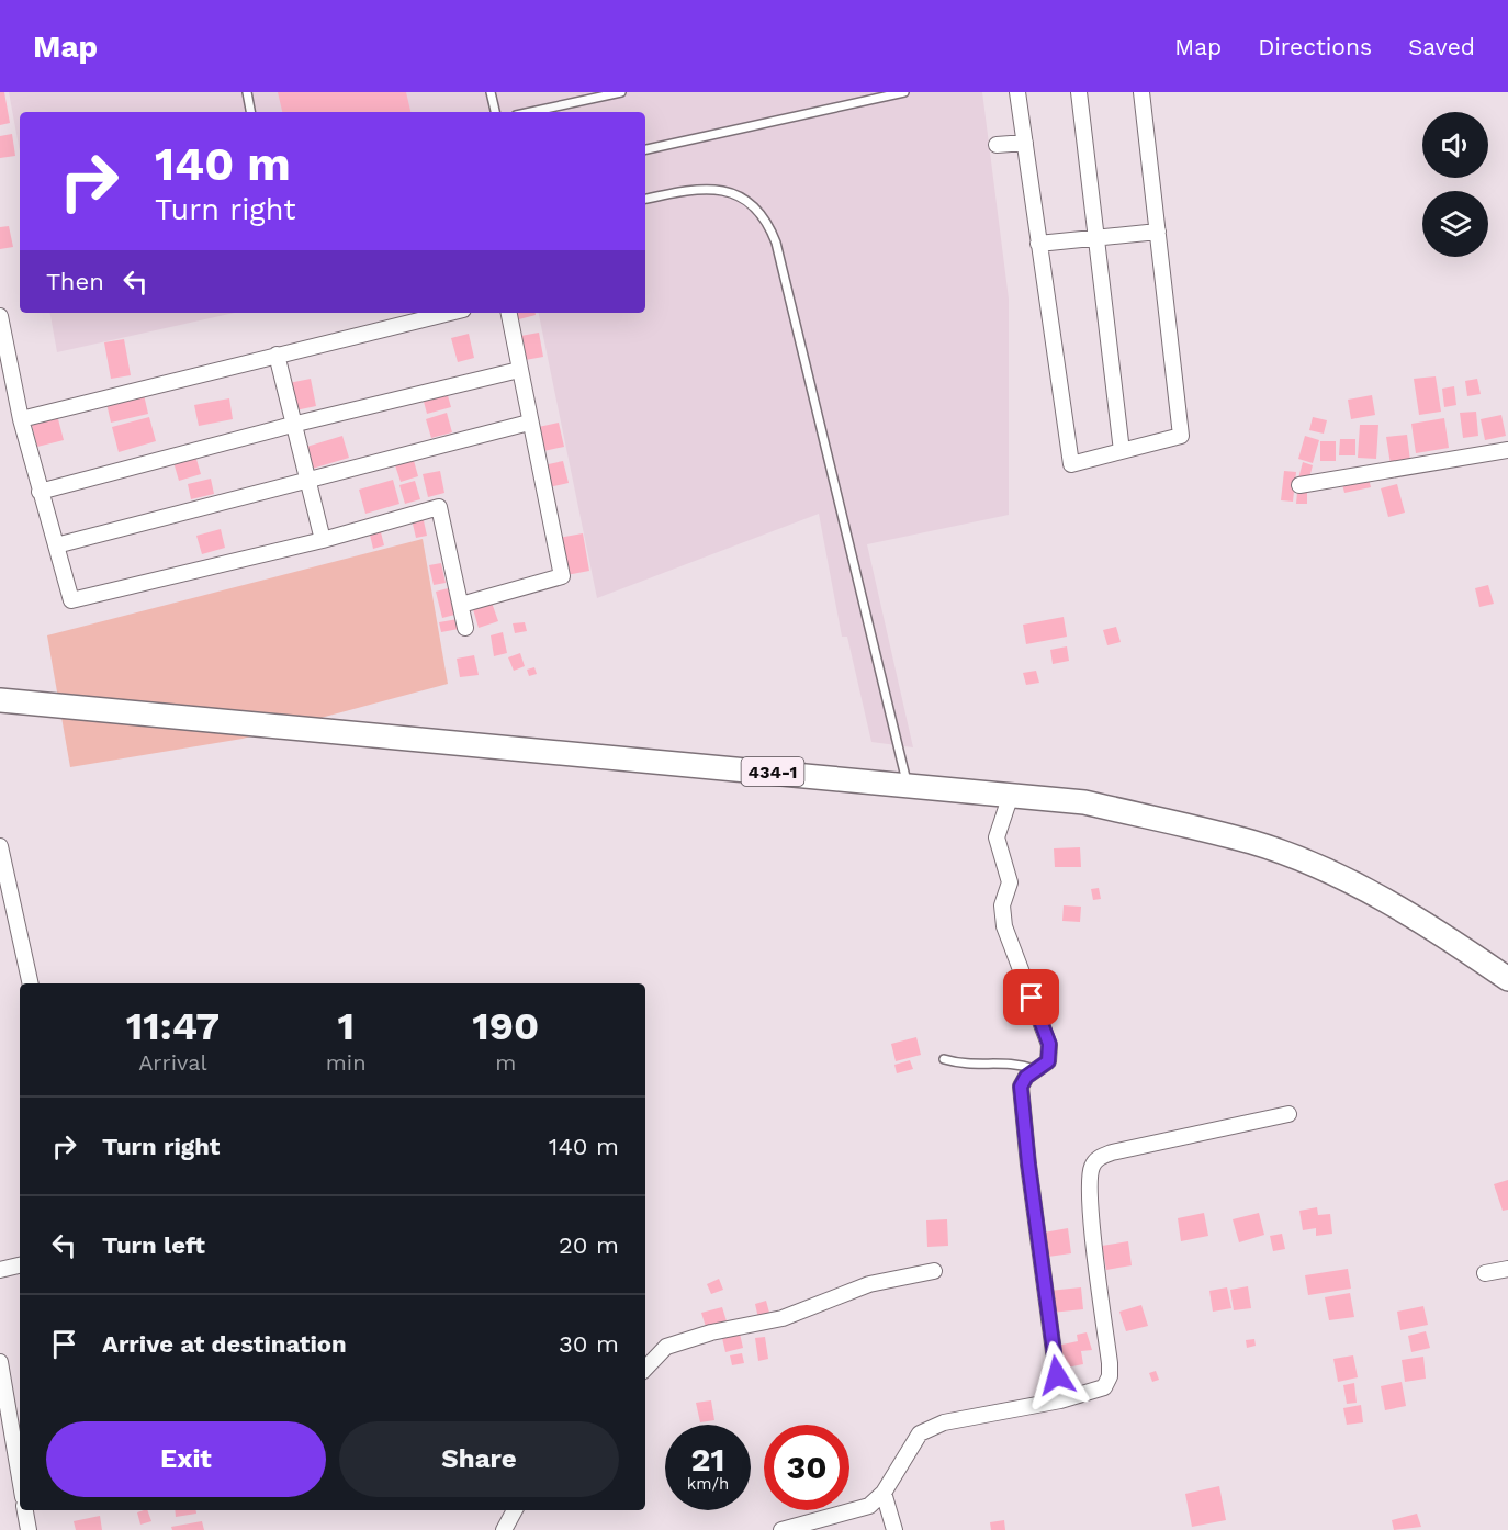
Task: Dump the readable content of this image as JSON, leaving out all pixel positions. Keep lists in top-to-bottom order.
{
  "streets": {
    "main road": ["434-1"]
  },
  "page": {
    "header": "Map",
    "nav": ["Map", "Directions", "Saved"],
    "turn": ["140 m", "Turn right"],
    "then": "Then",
    "eta": [
      "11:47",
      "Arrival",
      "1",
      "min",
      "190",
      "m"
    ],
    "list": [
      {
        "name": "Turn right",
        "value": "140 m"
      },
      {
        "name": "Turn left",
        "value": "20 m"
      },
      {
        "name": "Arrive at destination",
        "value": "30 m"
      }
    ],
    "buttons": ["Exit", "Share"],
    "speed": "21 km/h",
    "limit": "30"
  }
}
